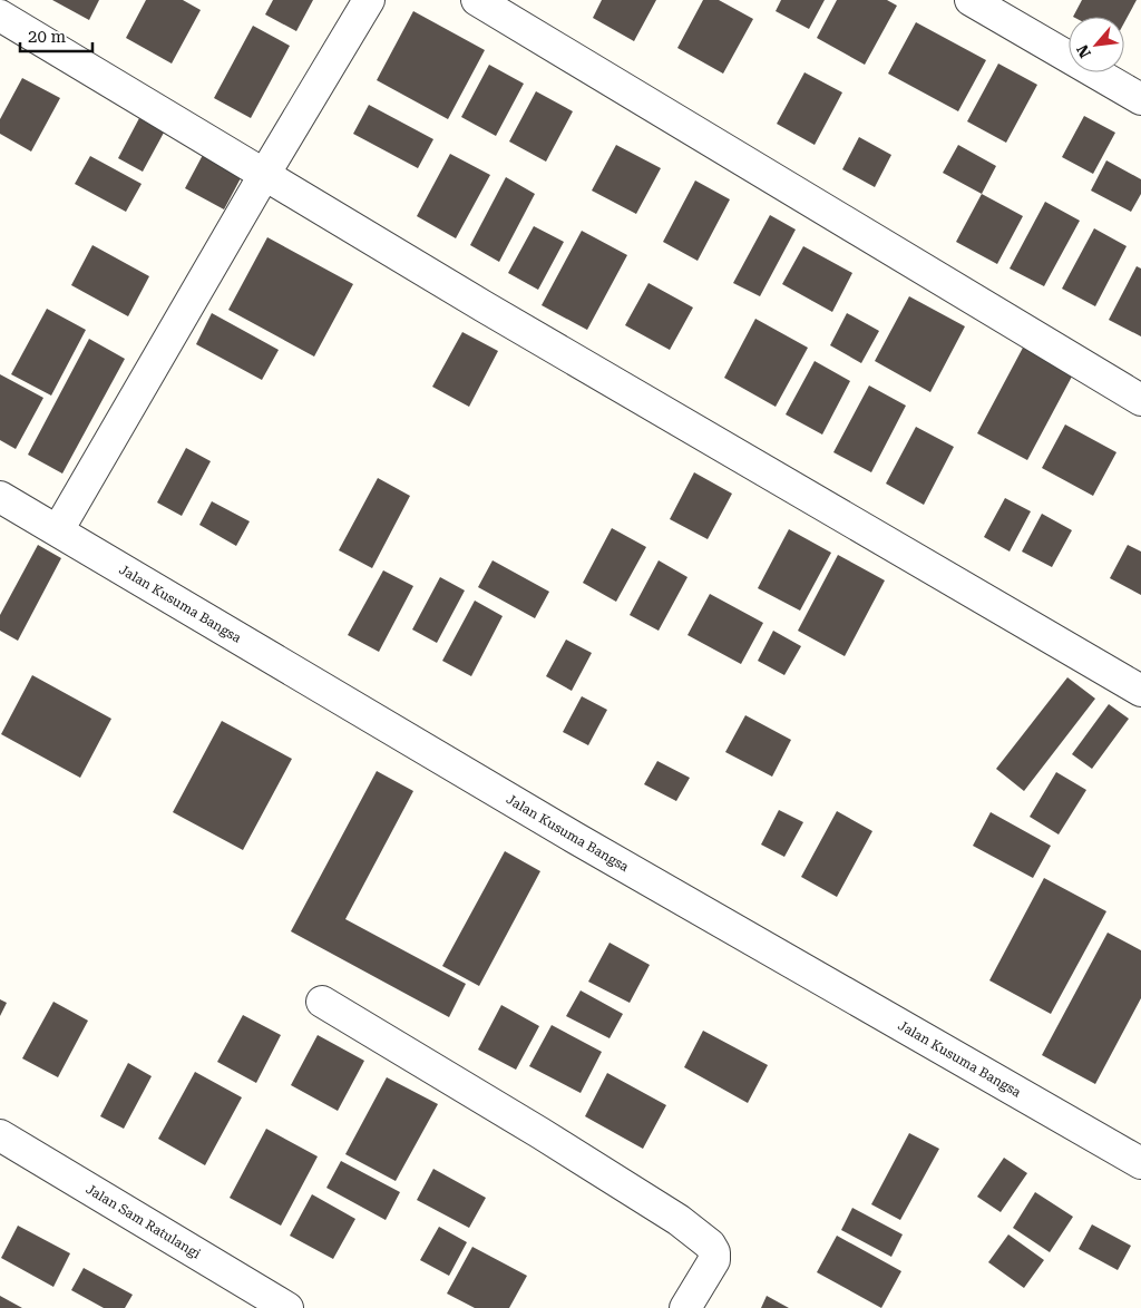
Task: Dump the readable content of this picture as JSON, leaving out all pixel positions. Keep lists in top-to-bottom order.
{
  "streets": {
    "street": ["Jalan Kusuma Bangsa", "Jalan Sam Ratulangi"]
  },
  "scale_bar": "20 m",
  "north": "bottom left"
}
